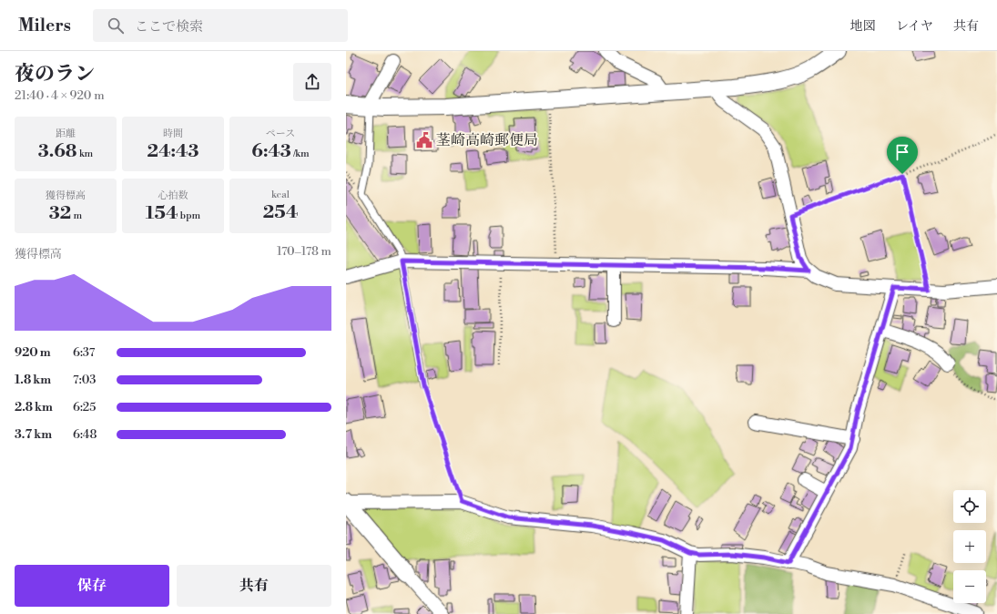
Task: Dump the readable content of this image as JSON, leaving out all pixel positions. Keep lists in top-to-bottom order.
{
  "places": {
    "public building": ["茎崎高崎郵便局"]
  },
  "page": {
    "header": "Milers",
    "search": "ここで検索",
    "nav": ["地図", "レイヤ", "共有"],
    "heading": ["夜のラン", "21:40 · 4 × 920 m"],
    "stats": [
      ["距離", "3.68 km"],
      ["時間", "24:43"],
      ["ペース", "6:43 /km"],
      ["獲得標高", "32 m"],
      ["心拍数", "154 bpm"],
      ["kcal", "254"]
    ],
    "chart": ["獲得標高", "170–178 m"],
    "list": [
      {
        "name": "920 m",
        "note": "6:37"
      },
      {
        "name": "1.8 km",
        "note": "7:03"
      },
      {
        "name": "2.8 km",
        "note": "6:25"
      },
      {
        "name": "3.7 km",
        "note": "6:48"
      }
    ],
    "map_buttons": ["+", "−"],
    "buttons": ["保存", "共有"]
  }
}
